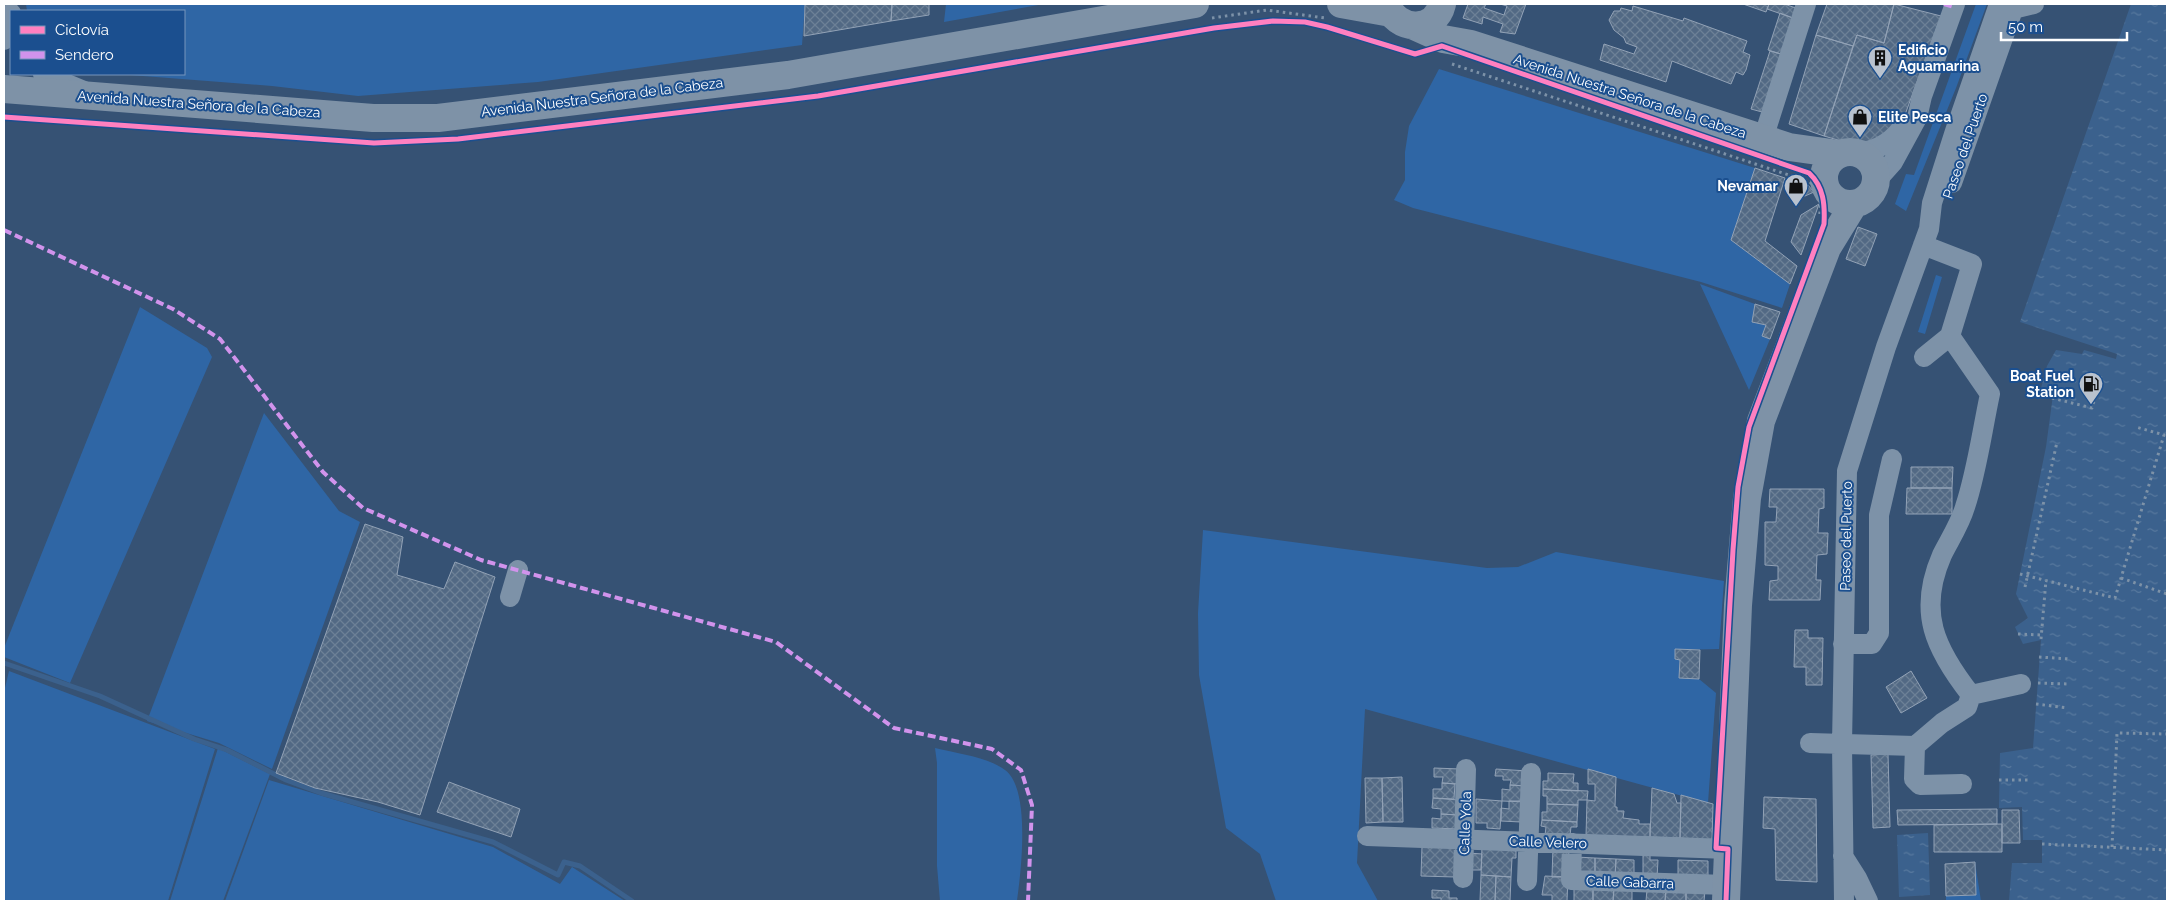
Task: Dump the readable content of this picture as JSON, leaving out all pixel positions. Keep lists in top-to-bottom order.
{
  "streets": {
    "highway": ["Avenida Nuestra Señora de la Cabeza"],
    "street": [
      "Paseo del Puerto",
      "Calle Yola",
      "Calle Velero",
      "Calle Gabarra"
    ]
  },
  "crossings": [
    ["Calle Yola", "Calle Velero"],
    ["Calle Velero", "Calle Gabarra"]
  ],
  "places": {
    "building": ["Edificio Aguamarina"],
    "shop": ["Elite Pesca", "Nevamar"],
    "fuel station": ["Boat Fuel Station"]
  },
  "legend": ["Ciclovía", "Sendero"],
  "scale_bar": "50 m"
}
